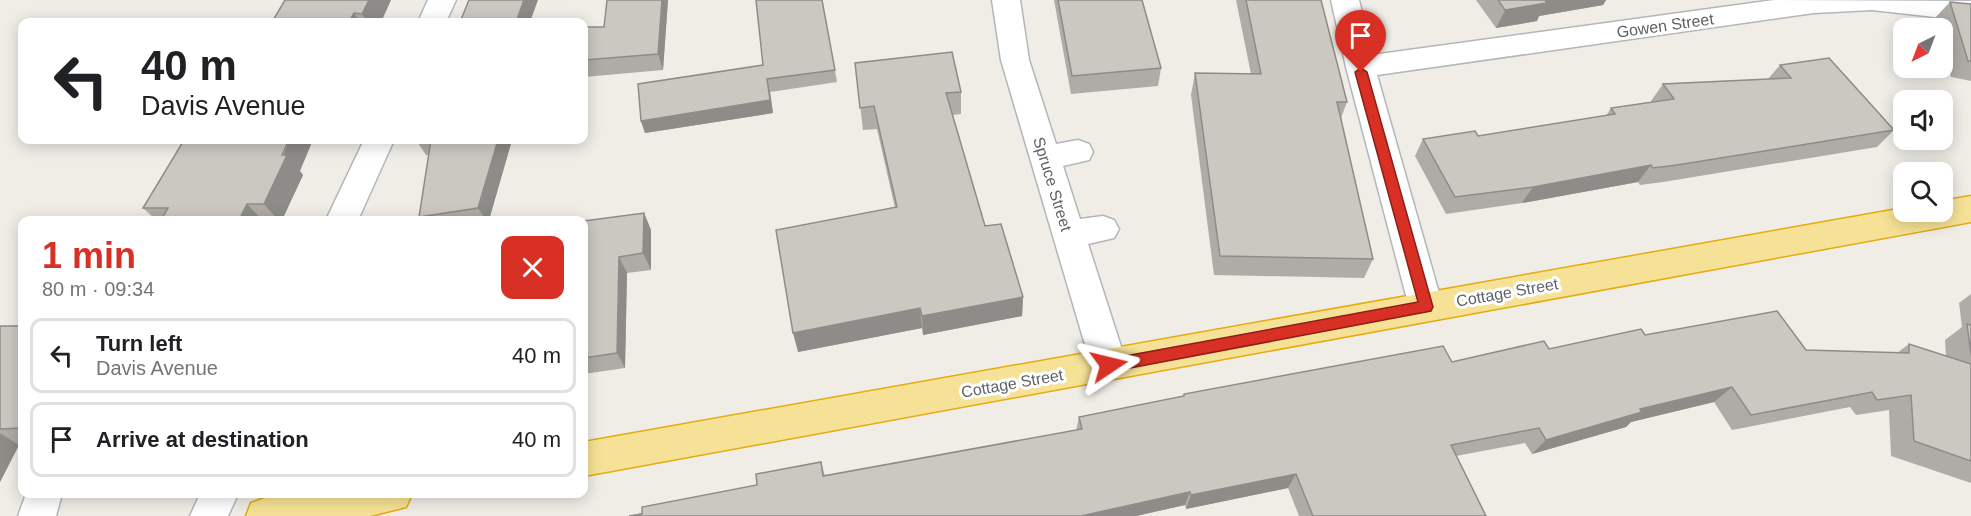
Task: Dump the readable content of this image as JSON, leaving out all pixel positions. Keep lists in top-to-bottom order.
{
  "streets": {
    "highway": ["Cottage Street"],
    "street": ["Gowen Street", "Spruce Street"]
  },
  "crossings": [
    ["Spruce Street", "Cottage Street"]
  ],
  "north": "bottom left",
  "page": {
    "turn": ["40 m", "Davis Avenue"],
    "heading": ["1 min", "80 m · 09:34"],
    "list": [
      {
        "name": "Turn left",
        "note": "Davis Avenue",
        "value": "40 m"
      },
      {
        "name": "Arrive at destination",
        "value": "40 m"
      }
    ]
  }
}
